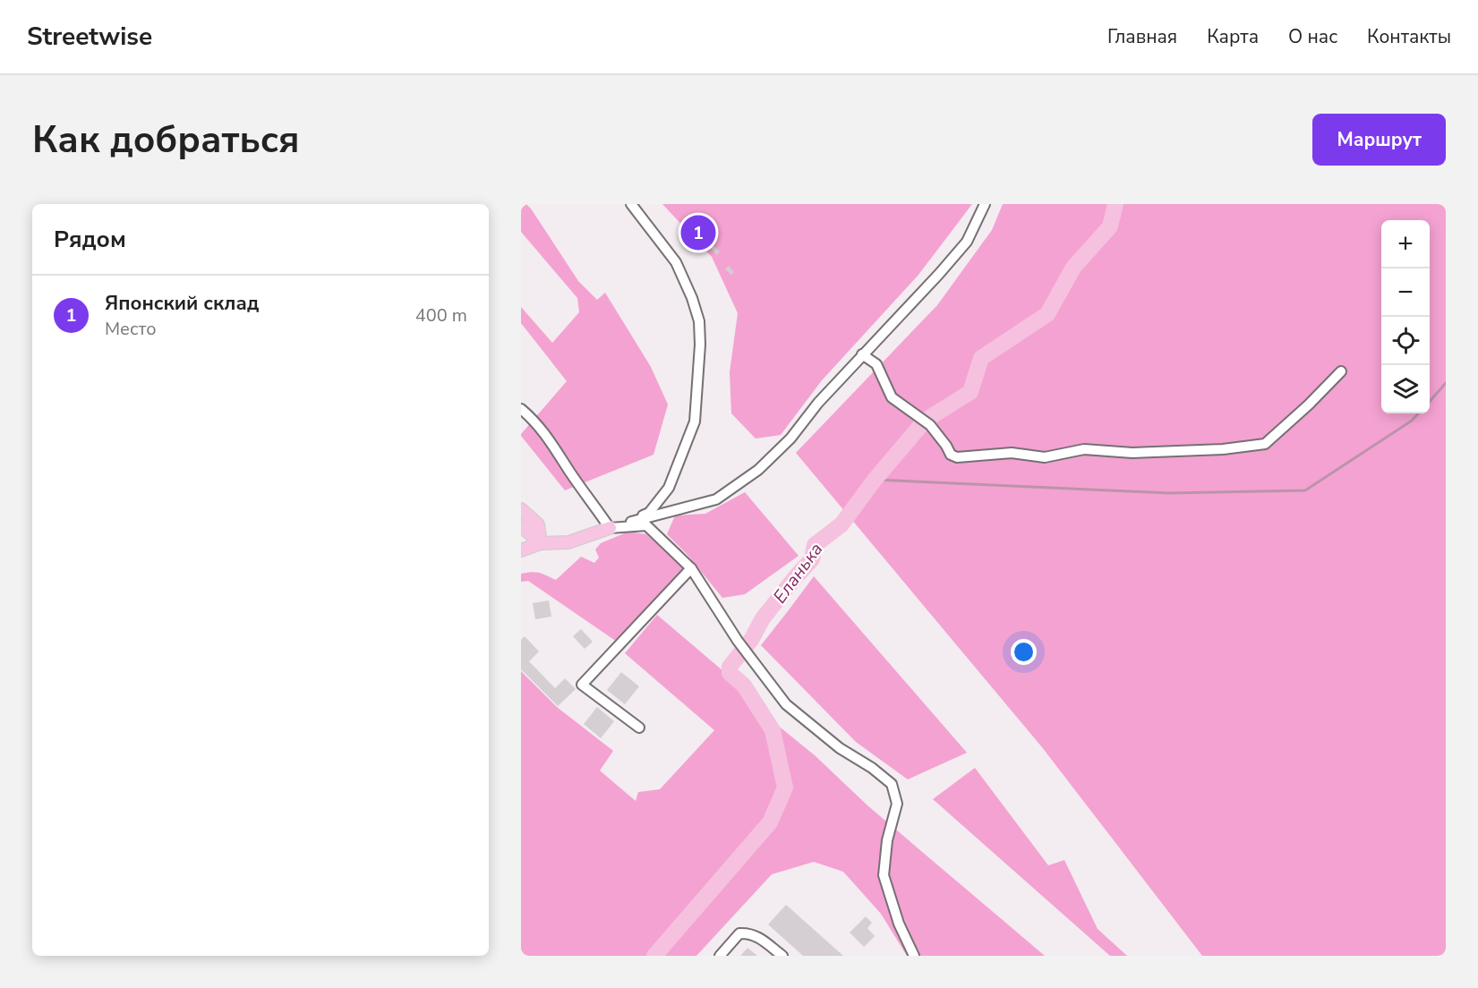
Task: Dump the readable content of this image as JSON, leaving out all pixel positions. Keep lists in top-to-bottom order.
{
  "water": ["Еланька"],
  "page": {
    "header": "Streetwise",
    "nav": [
      "Главная",
      "Карта",
      "О нас",
      "Контакты"
    ],
    "buttons": "Маршрут",
    "title": "Как добраться",
    "heading": "Рядом",
    "pins": "1",
    "map_buttons": ["+", "−"],
    "list": [
      {
        "mark": "1",
        "name": "Японский склад",
        "note": "Место",
        "value": "400 m"
      }
    ]
  }
}
